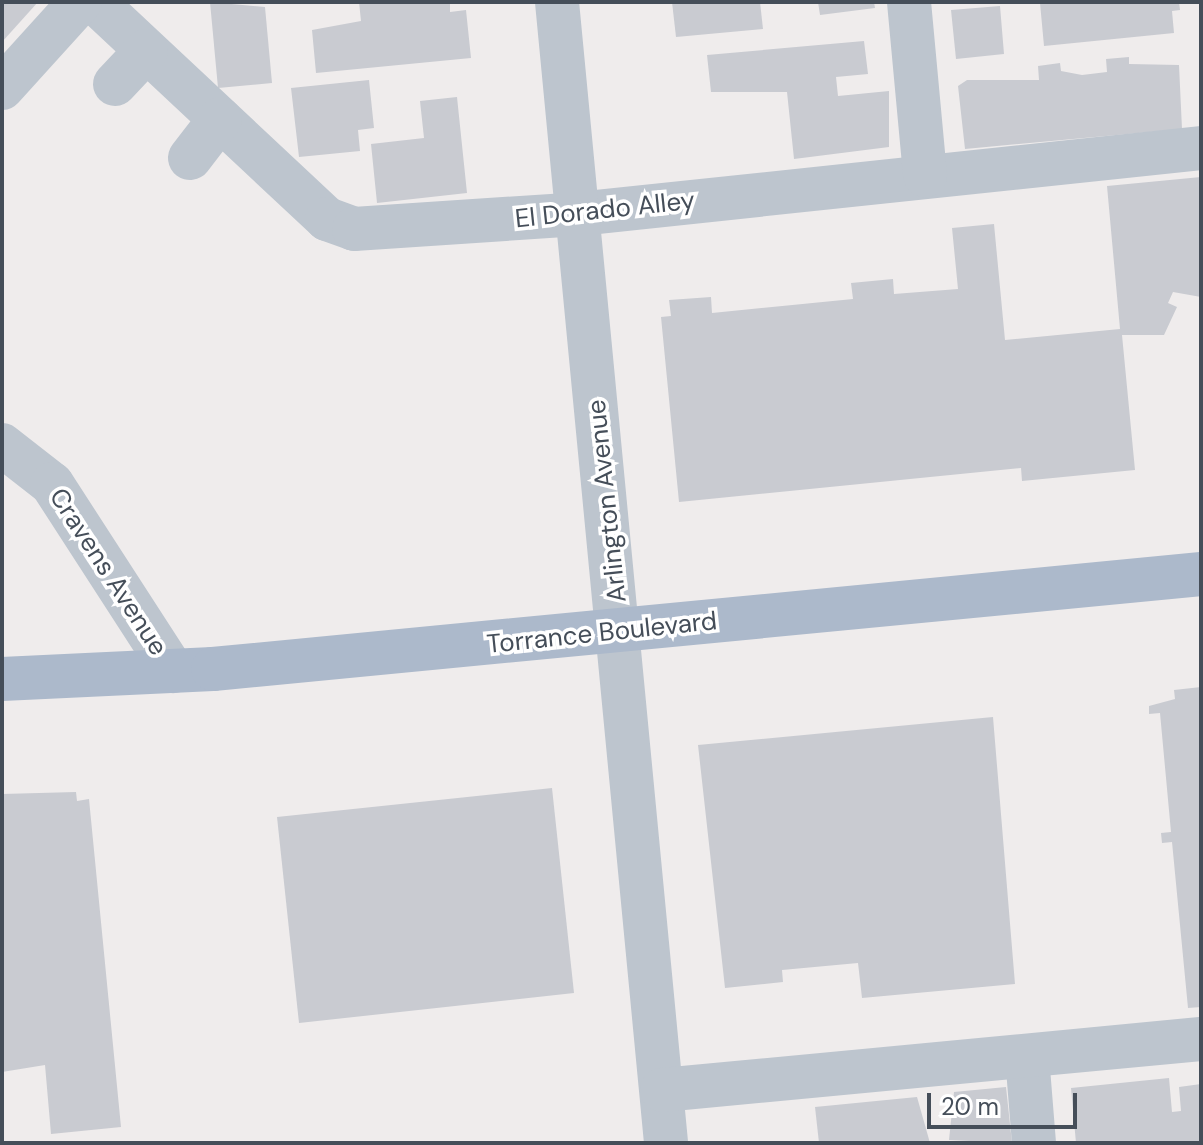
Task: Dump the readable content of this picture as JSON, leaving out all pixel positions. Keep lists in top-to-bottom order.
{
  "streets": {
    "main road": ["Torrance Boulevard"],
    "street": ["El Dorado Alley", "Arlington Avenue", "Cravens Avenue"]
  },
  "crossings": [
    ["El Dorado Alley", "Arlington Avenue"],
    ["Arlington Avenue", "Torrance Boulevard"],
    ["Cravens Avenue", "Torrance Boulevard"]
  ],
  "scale_bar": "20 m"
}
